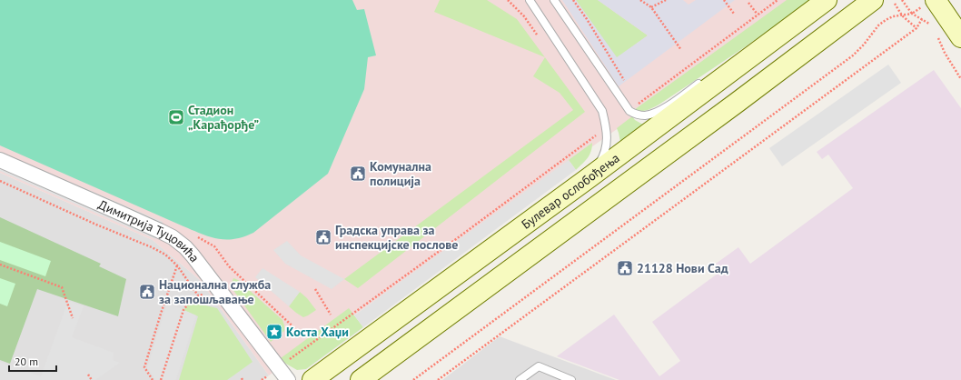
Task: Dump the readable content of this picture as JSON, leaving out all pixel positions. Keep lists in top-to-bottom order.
{
  "streets": {
    "main road": ["Булевар ослобођења"],
    "street": ["Димитрија Туцовића"]
  },
  "places": {
    "sports": ["Стадион „Карађорђе”"],
    "public building": [
      "Комунална полиција",
      "Градска управа за инспекцијске послове",
      "21128 Нови Сад",
      "Национална служба за запошљавање"
    ],
    "place": ["Коста Хаџи"]
  },
  "scale_bar": "20 m"
}
